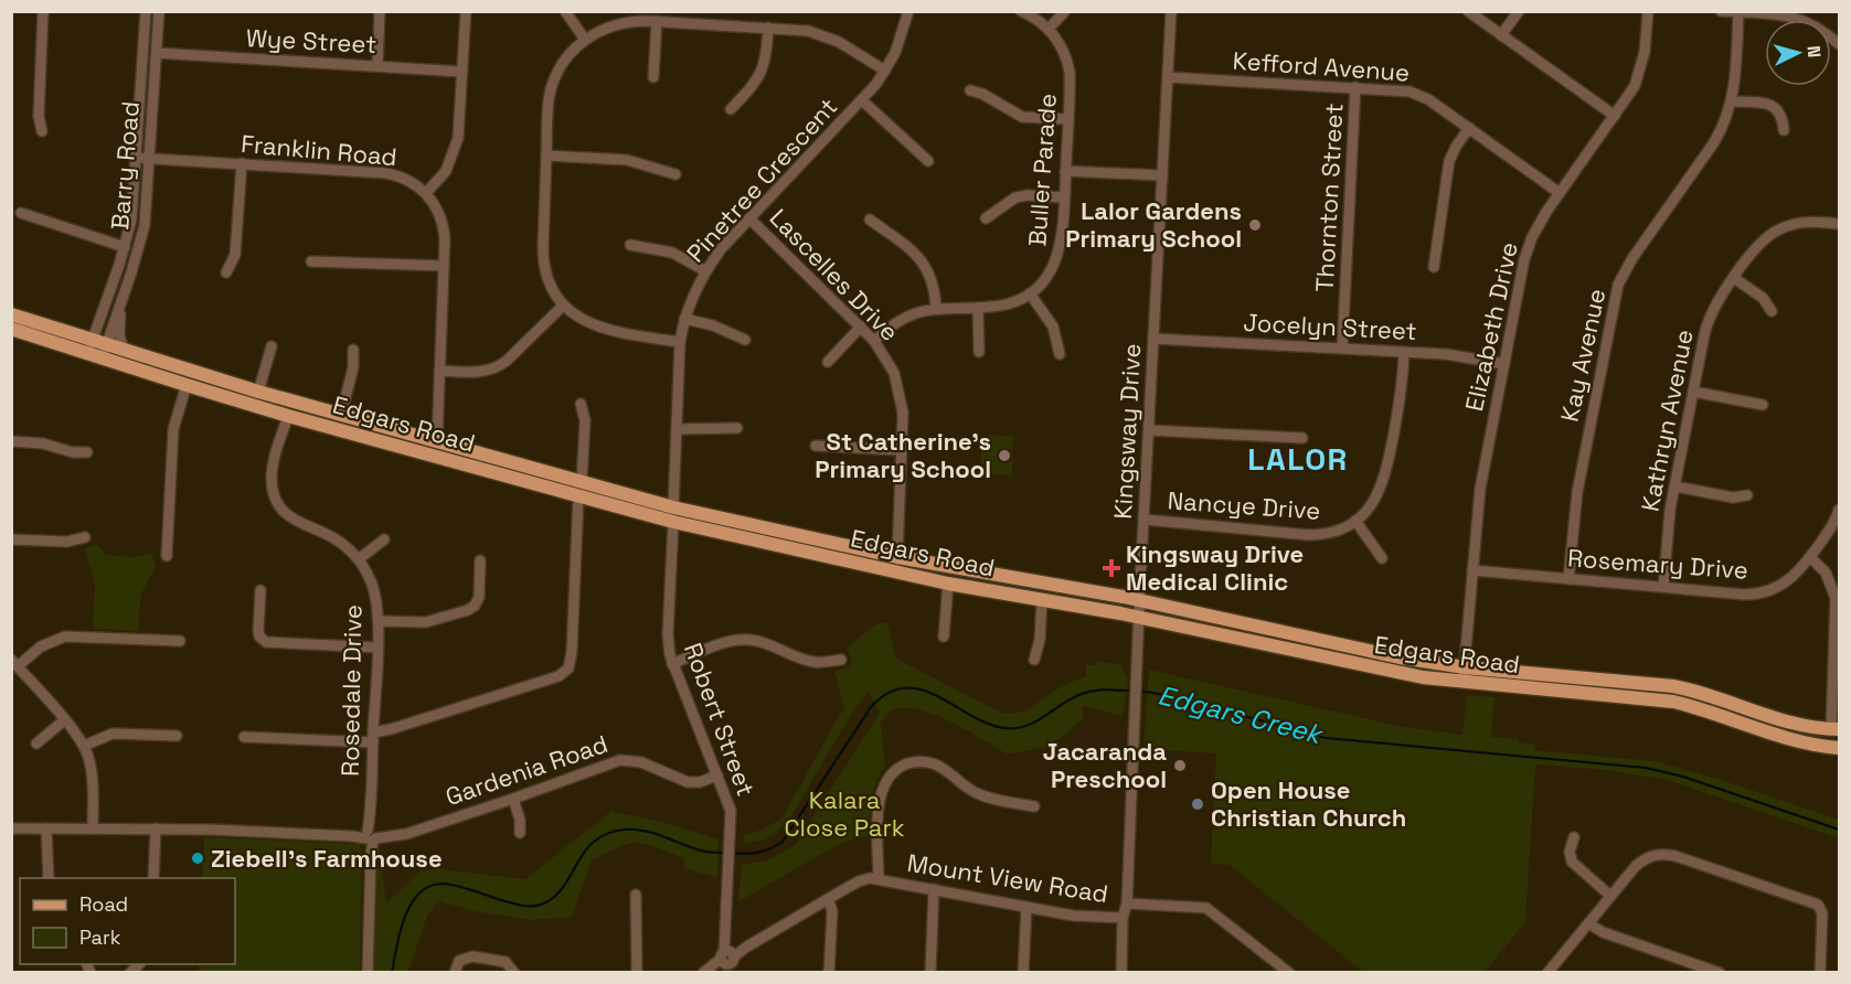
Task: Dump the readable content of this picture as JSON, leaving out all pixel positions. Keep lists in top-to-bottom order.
{
  "streets": {
    "main road": ["Edgars Road"],
    "street": [
      "Wye Street",
      "Kefford Avenue",
      "Franklin Road",
      "Barry Road",
      "Buller Parade",
      "Pinetree Crescent",
      "Thornton Street",
      "Lascelles Drive",
      "Jocelyn Street",
      "Elizabeth Drive",
      "Kay Avenue",
      "Kathryn Avenue",
      "Kingsway Drive",
      "Nancye Drive",
      "Rosemary Drive",
      "Rosedale Drive",
      "Robert Street",
      "Gardenia Road",
      "Mount View Road"
    ]
  },
  "crossings": [
    ["Wye Street", "Barry Road"],
    ["Kefford Avenue", "Thornton Street"],
    ["Kefford Avenue", "Elizabeth Drive"],
    ["Kefford Avenue", "Kingsway Drive"],
    ["Franklin Road", "Barry Road"],
    ["Franklin Road", "Edgars Road"],
    ["Barry Road", "Edgars Road"],
    ["Buller Parade", "Lascelles Drive"],
    ["Pinetree Crescent", "Lascelles Drive"],
    ["Pinetree Crescent", "Edgars Road"],
    ["Thornton Street", "Jocelyn Street"],
    ["Lascelles Drive", "Edgars Road"],
    ["Jocelyn Street", "Elizabeth Drive"],
    ["Jocelyn Street", "Kingsway Drive"],
    ["Jocelyn Street", "Nancye Drive"],
    ["Elizabeth Drive", "Edgars Road"],
    ["Elizabeth Drive", "Rosemary Drive"],
    ["Kay Avenue", "Rosemary Drive"],
    ["Kathryn Avenue", "Rosemary Drive"],
    ["Edgars Road", "Kingsway Drive"],
    ["Edgars Road", "Rosedale Drive"],
    ["Edgars Road", "Robert Street"],
    ["Kingsway Drive", "Nancye Drive"],
    ["Kingsway Drive", "Mount View Road"],
    ["Rosedale Drive", "Gardenia Road"],
    ["Robert Street", "Gardenia Road"],
    ["Robert Street", "Mount View Road"]
  ],
  "districts": ["LALOR"],
  "water": ["Edgars Creek"],
  "parks": ["Kalara Close Park"],
  "places": {
    "other": [
      "Lalor Gardens Primary School",
      "St Catherine's Primary School",
      "Jacaranda Preschool",
      "Open House Christian Church",
      "Ziebell's Farmhouse"
    ],
    "health": ["Kingsway Drive Medical Clinic"]
  },
  "legend": ["Road", "Park"],
  "north": "right"
}
